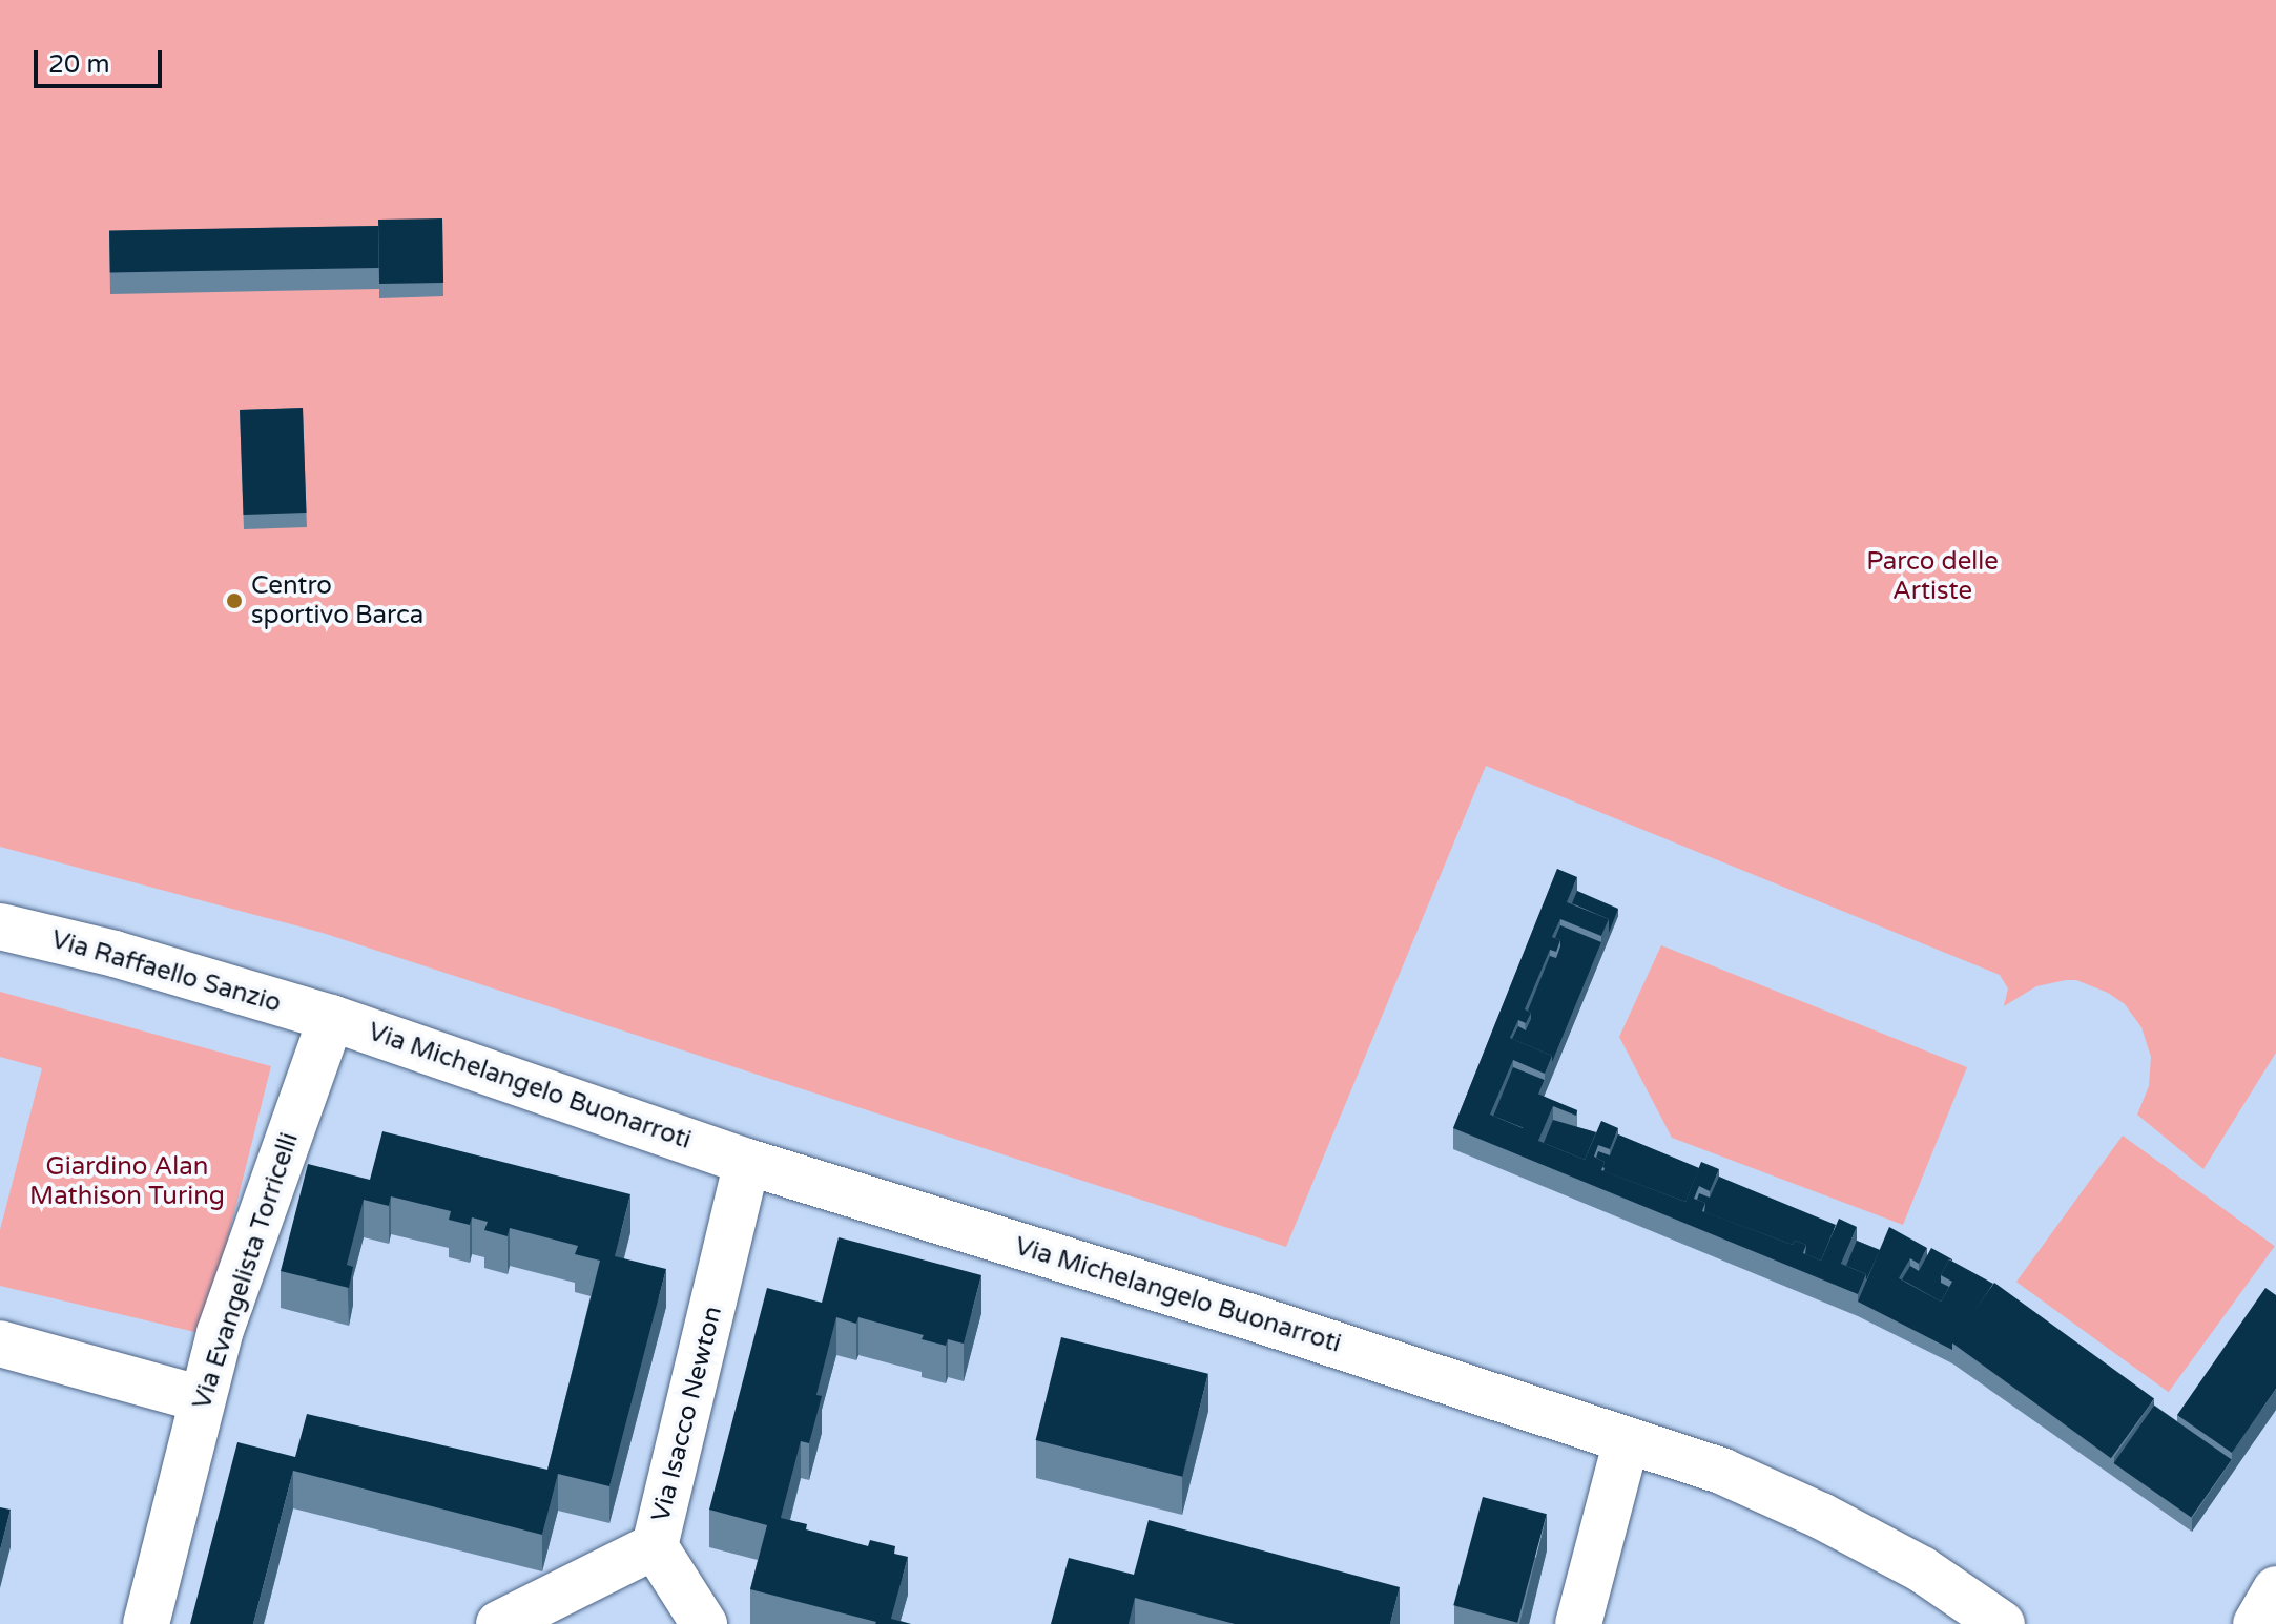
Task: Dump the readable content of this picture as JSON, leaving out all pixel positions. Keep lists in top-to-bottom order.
{
  "streets": {
    "street": [
      "Via Raffaello Sanzio",
      "Via Michelangelo Buonarroti",
      "Via Evangelista Torricelli",
      "Via Isacco Newton"
    ]
  },
  "crossings": [
    ["Via Raffaello Sanzio", "Via Michelangelo Buonarroti"],
    ["Via Raffaello Sanzio", "Via Evangelista Torricelli"],
    ["Via Michelangelo Buonarroti", "Via Evangelista Torricelli"],
    ["Via Michelangelo Buonarroti", "Via Isacco Newton"]
  ],
  "parks": ["Parco delle Artiste", "Giardino Alan Mathison Turing"],
  "places": ["Centro sportivo Barca"],
  "scale_bar": "20 m"
}
